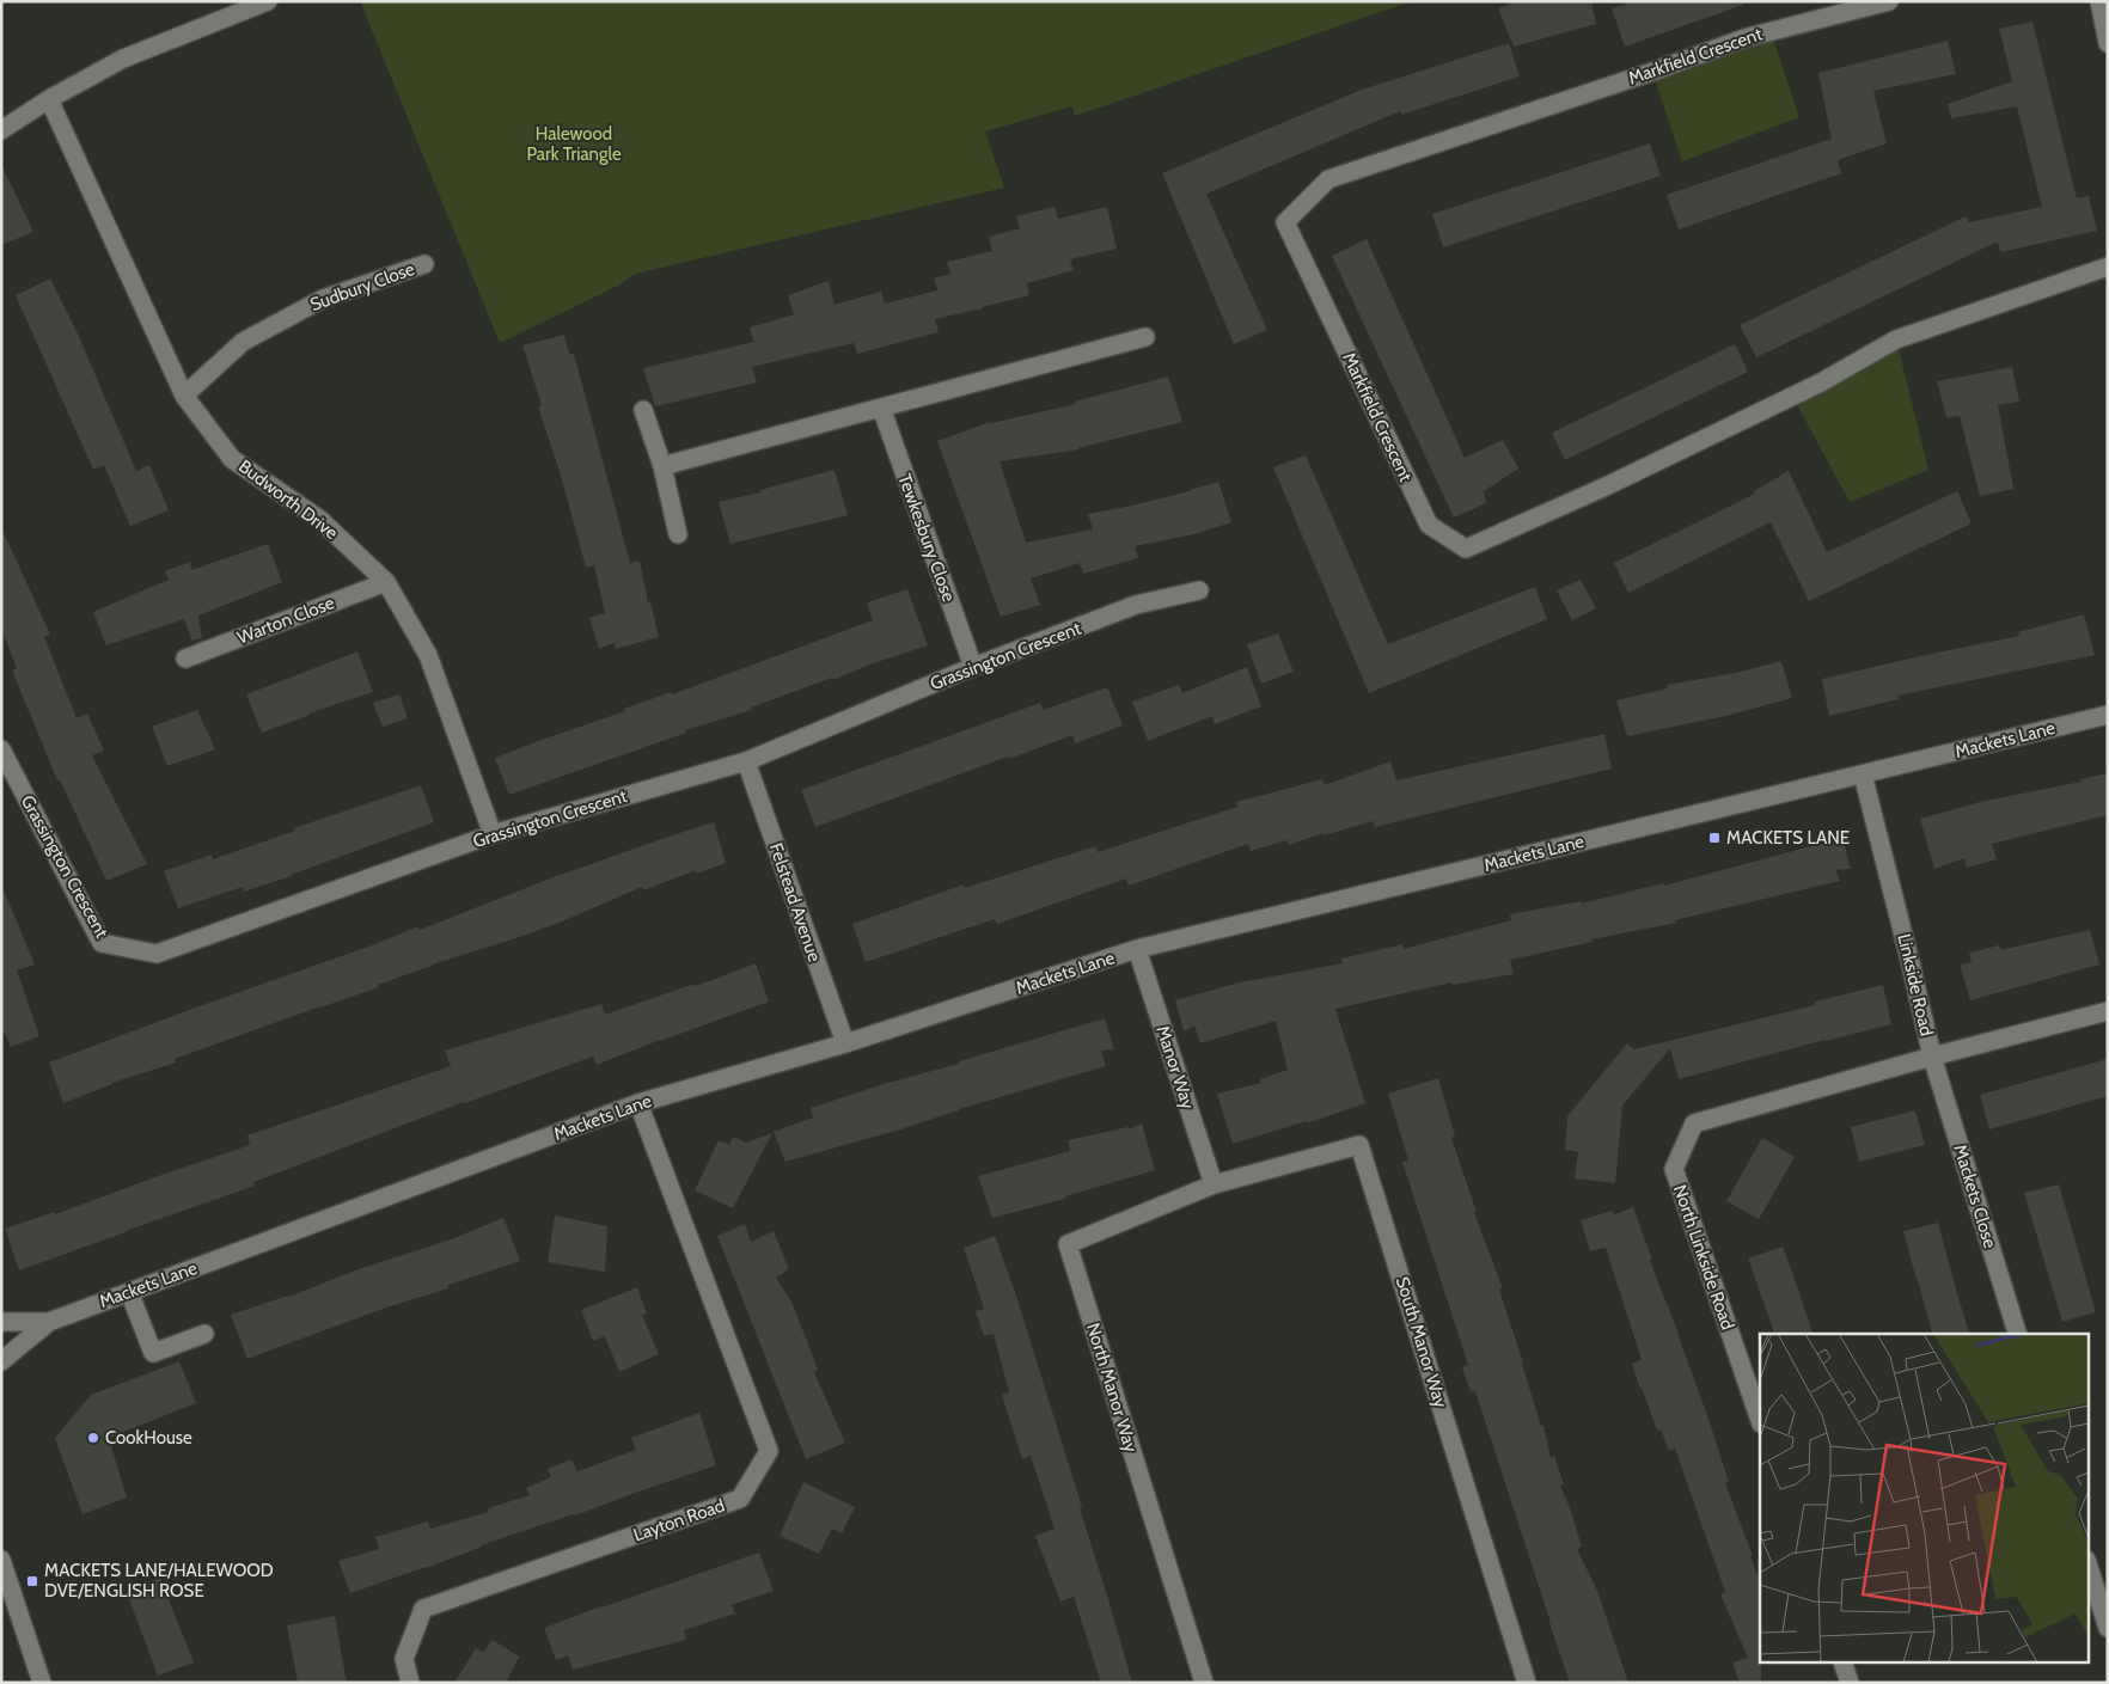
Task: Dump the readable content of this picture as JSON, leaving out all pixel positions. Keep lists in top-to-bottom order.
{
  "streets": {
    "street": [
      "Markfield Crescent",
      "Sudbury Close",
      "Budworth Drive",
      "Tewkesbury Close",
      "Warton Close",
      "Grassington Crescent",
      "Mackets Lane",
      "Felstead Avenue",
      "Linkside Road",
      "Manor Way",
      "Mackets Close",
      "North Linkside Road",
      "South Manor Way",
      "North Manor Way",
      "Layton Road"
    ]
  },
  "crossings": [
    ["Sudbury Close", "Budworth Drive"],
    ["Budworth Drive", "Warton Close"],
    ["Budworth Drive", "Grassington Crescent"],
    ["Tewkesbury Close", "Grassington Crescent"],
    ["Grassington Crescent", "Felstead Avenue"],
    ["Mackets Lane", "Felstead Avenue"],
    ["Mackets Lane", "Linkside Road"],
    ["Mackets Lane", "Manor Way"],
    ["Mackets Lane", "Layton Road"],
    ["Linkside Road", "Mackets Close"],
    ["Linkside Road", "North Linkside Road"],
    ["Manor Way", "South Manor Way"],
    ["Manor Way", "North Manor Way"],
    ["Mackets Close", "North Linkside Road"],
    ["South Manor Way", "North Manor Way"]
  ],
  "parks": ["Halewood Park Triangle"],
  "places": {
    "transit": ["MACKETS LANE", "MACKETS LANE/HALEWOOD DVE/ENGLISH ROSE"],
    "other": ["CookHouse"]
  }
}
